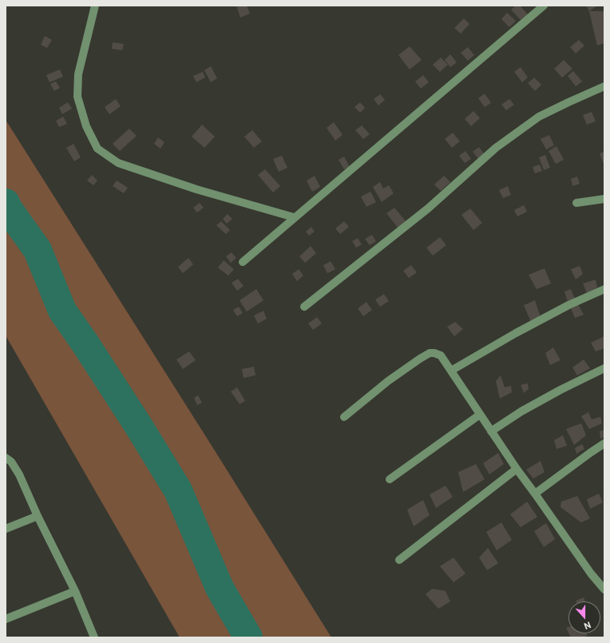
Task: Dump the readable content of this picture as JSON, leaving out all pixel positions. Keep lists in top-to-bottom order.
{
  "north": "bottom"
}
